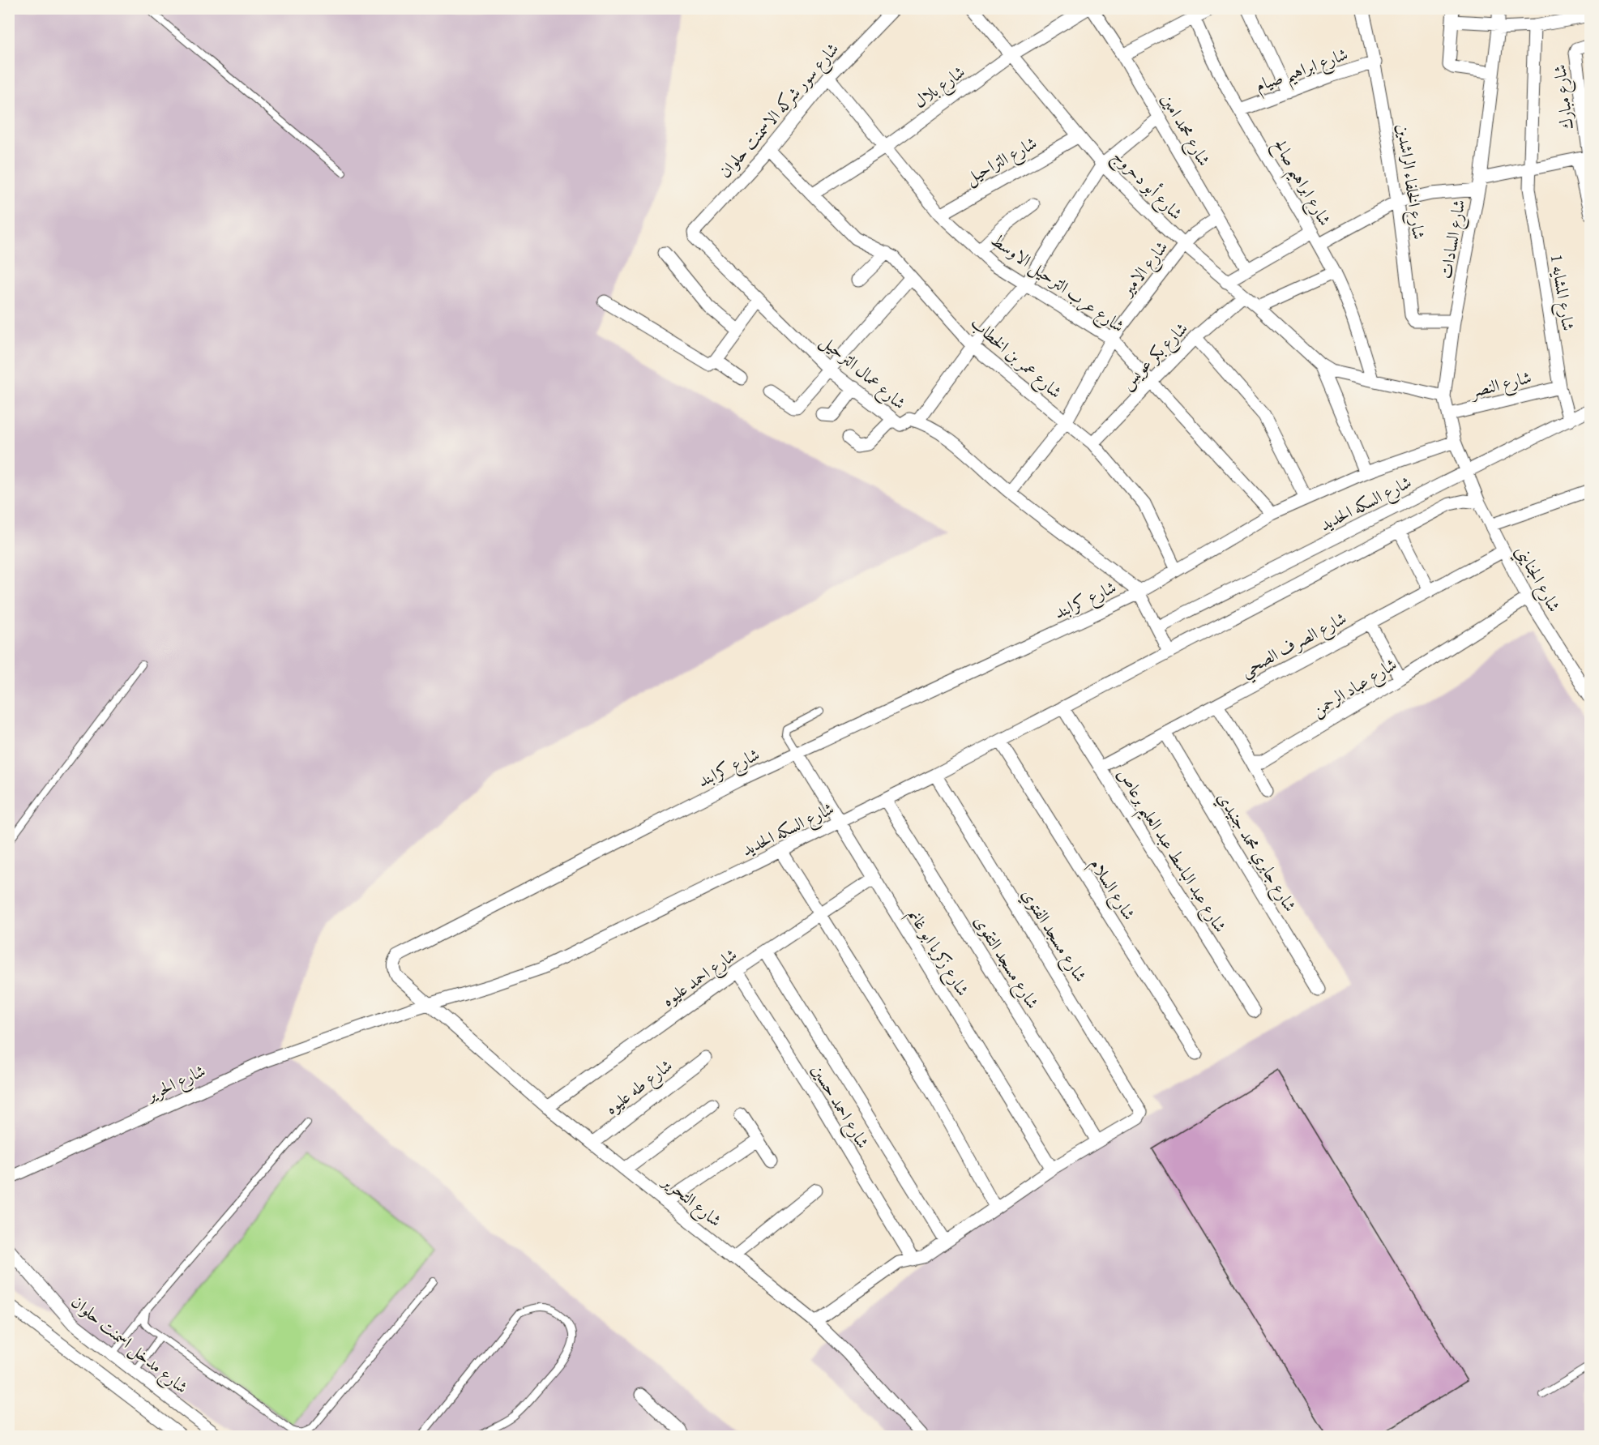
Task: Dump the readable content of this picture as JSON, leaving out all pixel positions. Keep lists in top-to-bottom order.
{
  "streets": {
    "street": [
      "شارع ابراهيم صيام",
      "شارع بلال",
      "شارع مبارك",
      "شارع سور شركه الاسمنت حلوان",
      "شارع محمد امين",
      "شارع التراحيل",
      "شارع الخلفاء الراشدين",
      "شارع ابراهيم صالح",
      "شارع أبو دحروج",
      "شارع السادات",
      "شارع الامير",
      "شارع عرب الترحيل الاوسط",
      "شارع المشايه 1",
      "شارع بكر عويس",
      "شارع عمر بن الخطاب",
      "شارع عمال الترحيل",
      "شارع النصر",
      "شارع السكه الحديد",
      "شارع الجنايني",
      "شارع كرابند",
      "شارع الصرف الصحي",
      "شارع عباد الرحمن",
      "شارع عبد الباسط عبد العليم برعاص",
      "شارع جابري محمد جنيدي",
      "شارع السلام",
      "شارع مسجد الفتوي",
      "شارع زكريا ابو غانم",
      "شارع مسجد التقوى",
      "شارع احمد عليوه",
      "شارع الحرير",
      "شارع طه عليوه",
      "شارع احمد حسين",
      "شارع التحرير",
      "شارع مدخل اسمنت حلوان"
    ]
  },
  "crossings": [
    ["شارع ابراهيم صيام", "شارع الخلفاء الراشدين"],
    ["شارع ابراهيم صيام", "شارع ابراهيم صالح"],
    ["شارع بلال", "شارع محمد امين"],
    ["شارع بلال", "شارع أبو دحروج"],
    ["شارع بلال", "شارع عرب الترحيل الاوسط"],
    ["شارع بلال", "شارع عمر بن الخطاب"],
    ["شارع سور شركه الاسمنت حلوان", "شارع عرب الترحيل الاوسط"],
    ["شارع سور شركه الاسمنت حلوان", "شارع عمر بن الخطاب"],
    ["شارع سور شركه الاسمنت حلوان", "شارع عمال الترحيل"],
    ["شارع محمد امين", "شارع الامير"],
    ["شارع التراحيل", "شارع أبو دحروج"],
    ["شارع التراحيل", "شارع عرب الترحيل الاوسط"],
    ["شارع الخلفاء الراشدين", "شارع السادات"],
    ["شارع ابراهيم صالح", "شارع أبو دحروج"],
    ["شارع أبو دحروج", "شارع السادات"],
    ["شارع أبو دحروج", "شارع الامير"],
    ["شارع أبو دحروج", "شارع بكر عويس"],
    ["شارع أبو دحروج", "شارع السكه الحديد"],
    ["شارع السادات", "شارع النصر"],
    ["شارع السادات", "شارع السكه الحديد"],
    ["شارع السادات", "شارع الجنايني"],
    ["شارع الامير", "شارع عرب الترحيل الاوسط"],
    ["شارع الامير", "شارع عمر بن الخطاب"],
    ["شارع الامير", "شارع عمال الترحيل"],
    ["شارع عرب الترحيل الاوسط", "شارع بكر عويس"],
    ["شارع عرب الترحيل الاوسط", "شارع السكه الحديد"],
    ["شارع المشايه 1", "شارع النصر"],
    ["شارع المشايه 1", "شارع السكه الحديد"],
    ["شارع بكر عويس", "شارع عمر بن الخطاب"],
    ["شارع عمر بن الخطاب", "شارع السكه الحديد"],
    ["شارع عمال الترحيل", "شارع السكه الحديد"],
    ["شارع عمال الترحيل", "شارع كرابند"],
    ["شارع السكه الحديد", "شارع الجنايني"],
    ["شارع السكه الحديد", "شارع كرابند"],
    ["شارع السكه الحديد", "شارع عبد الباسط عبد العليم برعاص"],
    ["شارع السكه الحديد", "شارع السلام"],
    ["شارع السكه الحديد", "شارع مسجد الفتوي"],
    ["شارع السكه الحديد", "شارع زكريا ابو غانم"],
    ["شارع السكه الحديد", "شارع مسجد التقوى"],
    ["شارع السكه الحديد", "شارع الحرير"],
    ["شارع السكه الحديد", "شارع التحرير"],
    ["شارع الجنايني", "شارع الصرف الصحي"],
    ["شارع الجنايني", "شارع عباد الرحمن"],
    ["شارع كرابند", "شارع زكريا ابو غانم"],
    ["شارع كرابند", "شارع التحرير"],
    ["شارع الصرف الصحي", "شارع عبد الباسط عبد العليم برعاص"],
    ["شارع الصرف الصحي", "شارع جابري محمد جنيدي"],
    ["شارع مسجد الفتوي", "شارع مسجد التقوى"],
    ["شارع زكريا ابو غانم", "شارع احمد عليوه"],
    ["شارع احمد عليوه", "شارع احمد حسين"],
    ["شارع احمد عليوه", "شارع التحرير"],
    ["شارع طه عليوه", "شارع التحرير"]
  ]
}
